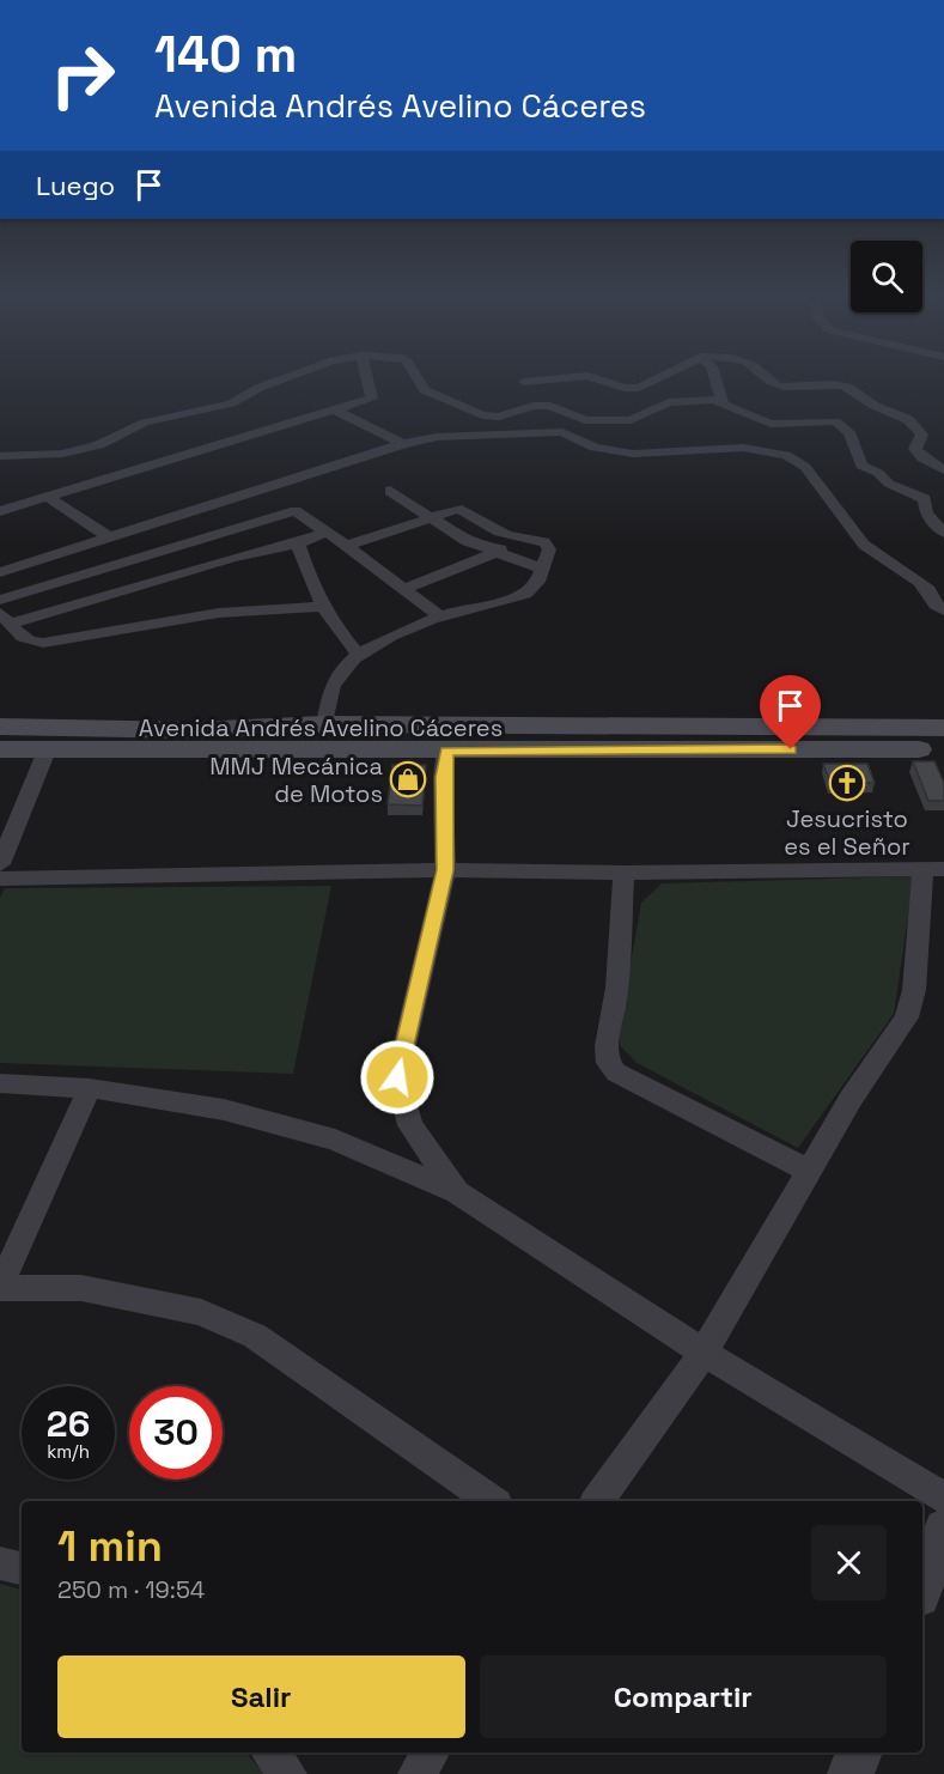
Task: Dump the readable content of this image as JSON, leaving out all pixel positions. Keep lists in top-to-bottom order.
{
  "streets": {
    "main road": ["Avenida Andrés Avelino Cáceres"]
  },
  "places": {
    "shop": ["MMJ Mecánica de Motos"],
    "church": ["Jesucristo es el Señor"]
  },
  "page": {
    "turn": ["140 m", "Avenida Andrés Avelino Cáceres"],
    "then": "Luego",
    "speed": "26 km/h",
    "limit": "30",
    "heading": ["1 min", "250 m · 19:54"],
    "buttons": ["Salir", "Compartir"]
  }
}
